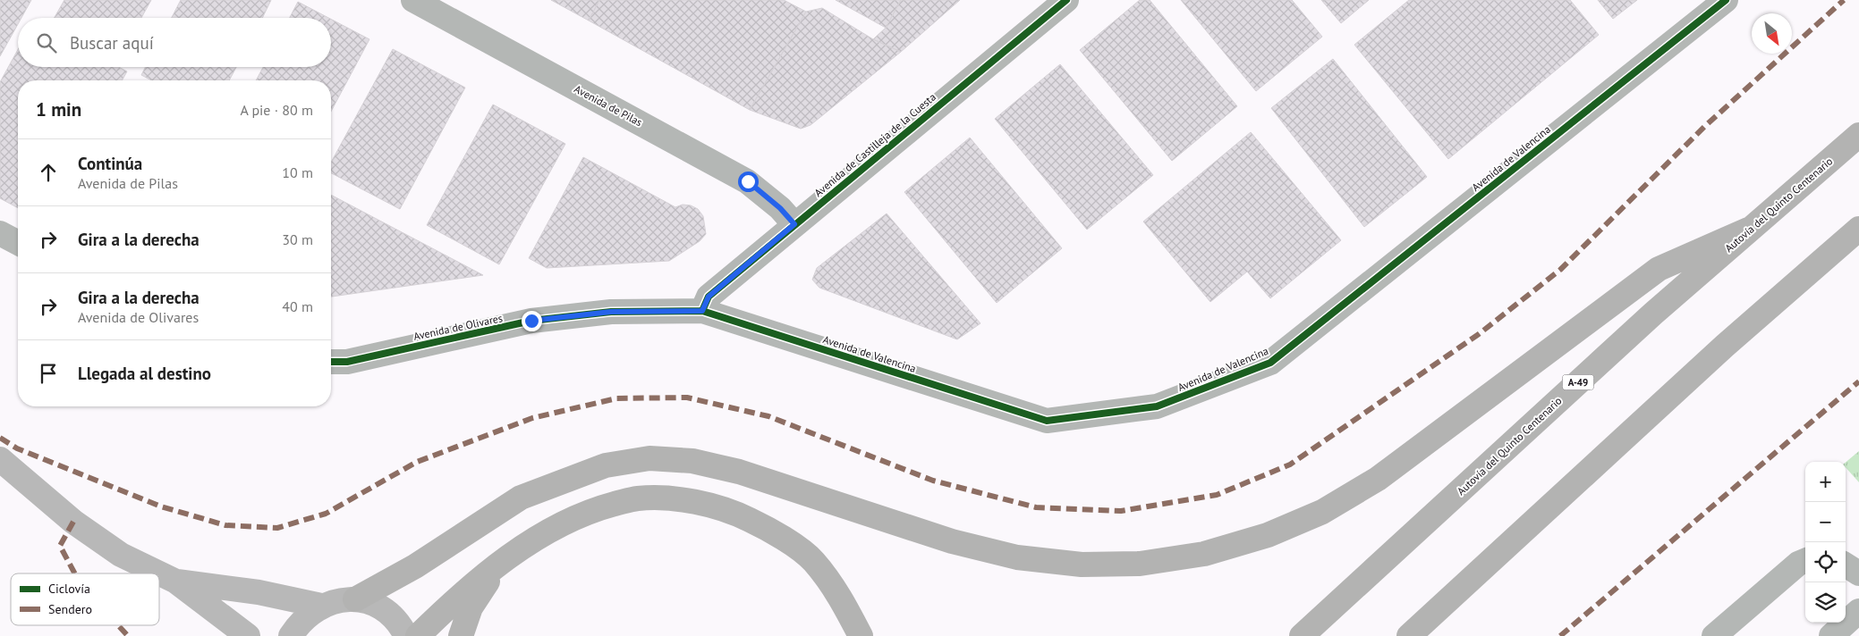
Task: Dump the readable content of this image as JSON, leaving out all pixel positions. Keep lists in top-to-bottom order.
{
  "streets": {
    "highway": ["Autovía del Quinto Centenario", "A-49"],
    "street": [
      "Avenida de Pilas",
      "Avenida de Castilleja de la Cuesta",
      "Avenida de Valencina",
      "Avenida de Olivares"
    ]
  },
  "crossings": [
    ["Avenida de Pilas", "Avenida de Castilleja de la Cuesta"],
    ["Avenida de Castilleja de la Cuesta", "Avenida de Valencina"],
    ["Avenida de Castilleja de la Cuesta", "Avenida de Olivares"],
    ["Avenida de Valencina", "Avenida de Olivares"]
  ],
  "legend": ["Ciclovía", "Sendero"],
  "north": "bottom right",
  "page": {
    "search": "Buscar aquí",
    "heading": ["1 min", "A pie · 80 m"],
    "list": [
      ["Continúa", "Avenida de Pilas", "10 m"],
      ["Gira a la derecha", "30 m"],
      ["Gira a la derecha", "Avenida de Olivares", "40 m"],
      "Llegada al destino"
    ],
    "map_buttons": ["+", "−"]
  }
}
